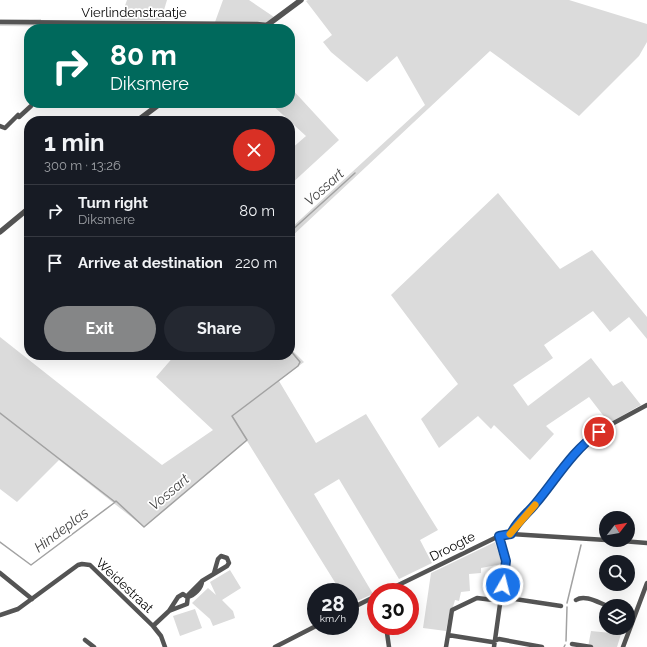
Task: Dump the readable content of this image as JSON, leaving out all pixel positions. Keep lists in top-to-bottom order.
{
  "streets": {
    "street": ["Vierlindenstraatje", "Droogte", "Weidestraat"]
  },
  "water": ["Vossart", "Hindeplas"],
  "north": "top right",
  "page": {
    "turn": ["80 m", "Diksmere"],
    "heading": ["1 min", "300 m · 13:26"],
    "list": [
      {
        "name": "Turn right",
        "note": "Diksmere",
        "value": "80 m"
      },
      {
        "name": "Arrive at destination",
        "value": "220 m"
      }
    ],
    "buttons": ["Exit", "Share"],
    "speed": "28 km/h",
    "limit": "30"
  }
}
